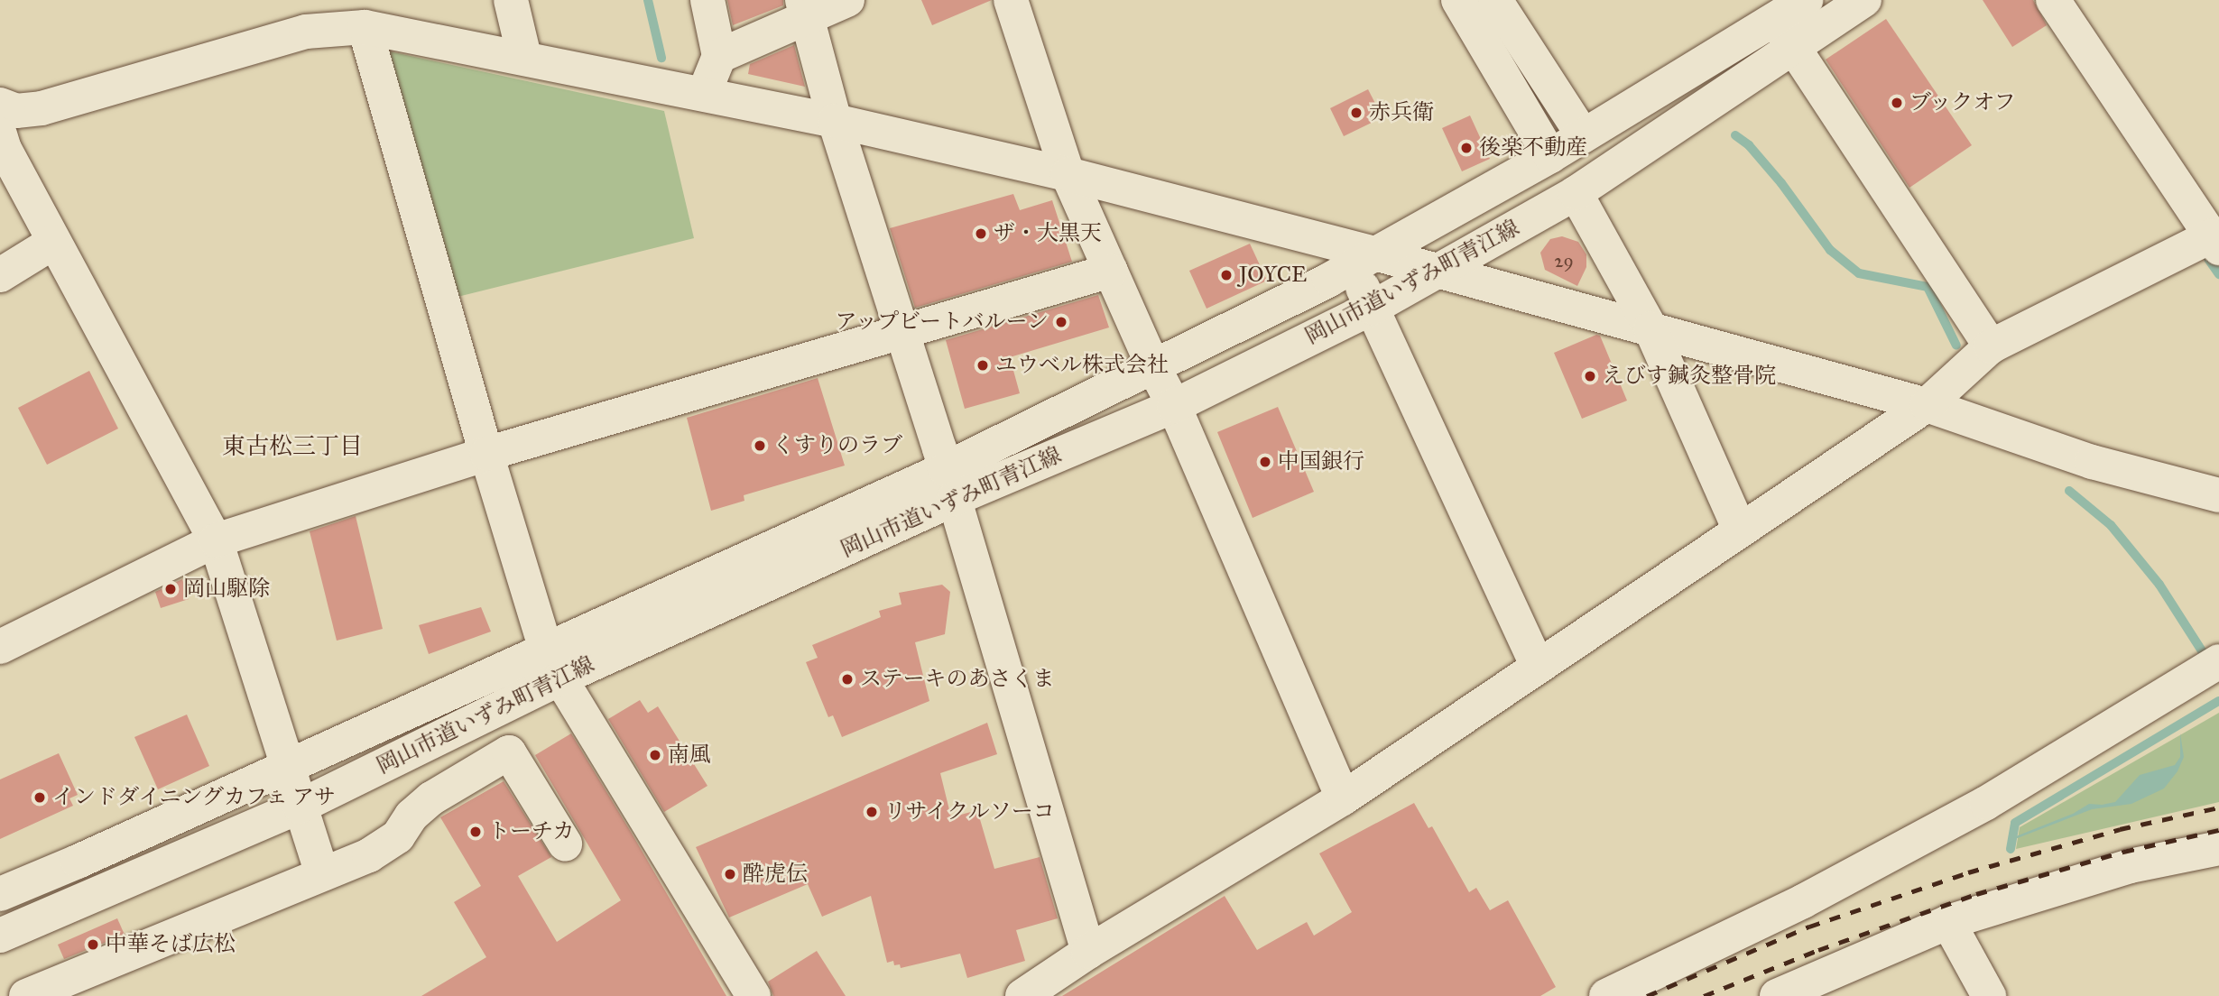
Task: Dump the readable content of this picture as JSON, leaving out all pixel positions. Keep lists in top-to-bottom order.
{
  "streets": {
    "street": ["岡山市道いずみ町青江線"]
  },
  "districts": ["東古松三丁目"],
  "places": [
    "ブックオフ",
    "赤兵衛",
    "後楽不動産",
    "ザ・大黒天",
    "JOYCE",
    "アップビートバルーン",
    "ユウベル株式会社",
    "えびす鍼灸整骨院",
    "くすりのラブ",
    "中国銀行",
    "岡山駆除",
    "ステーキのあさくま",
    "南風",
    "インドダイニングカフェ アサ",
    "リサイクルソーコ",
    "トーチカ",
    "酔虎伝",
    "中華そば広松"
  ],
  "house_numbers": ["29"]
}
